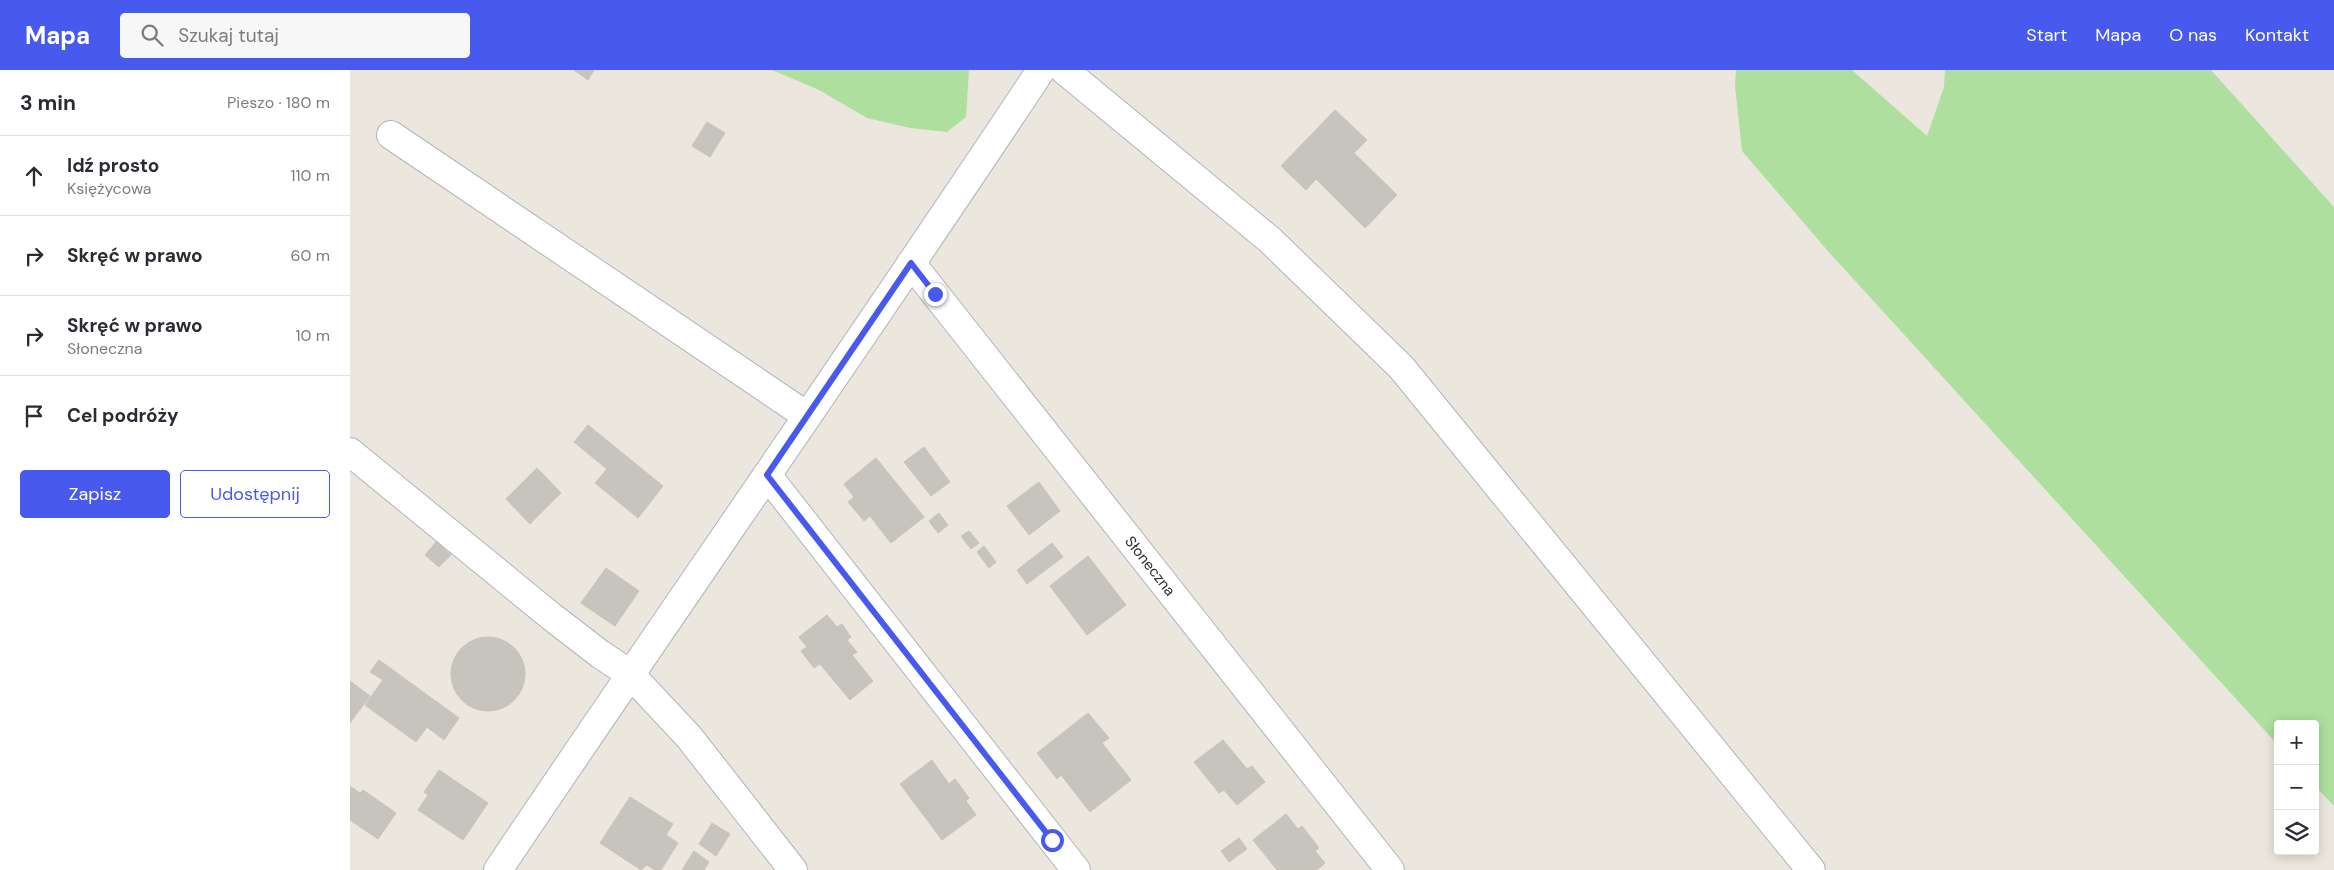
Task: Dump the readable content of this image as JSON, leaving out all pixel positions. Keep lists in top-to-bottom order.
{
  "streets": {
    "street": ["Słoneczna"]
  },
  "page": {
    "header": "Mapa",
    "search": "Szukaj tutaj",
    "nav": [
      "Start",
      "Mapa",
      "O nas",
      "Kontakt"
    ],
    "heading": ["3 min", "Pieszo · 180 m"],
    "list": [
      ["Idź prosto", "Księżycowa", "110 m"],
      ["Skręć w prawo", "60 m"],
      ["Skręć w prawo", "Słoneczna", "10 m"],
      "Cel podróży"
    ],
    "buttons": ["Zapisz", "Udostępnij"],
    "map_buttons": ["+", "−"]
  }
}
